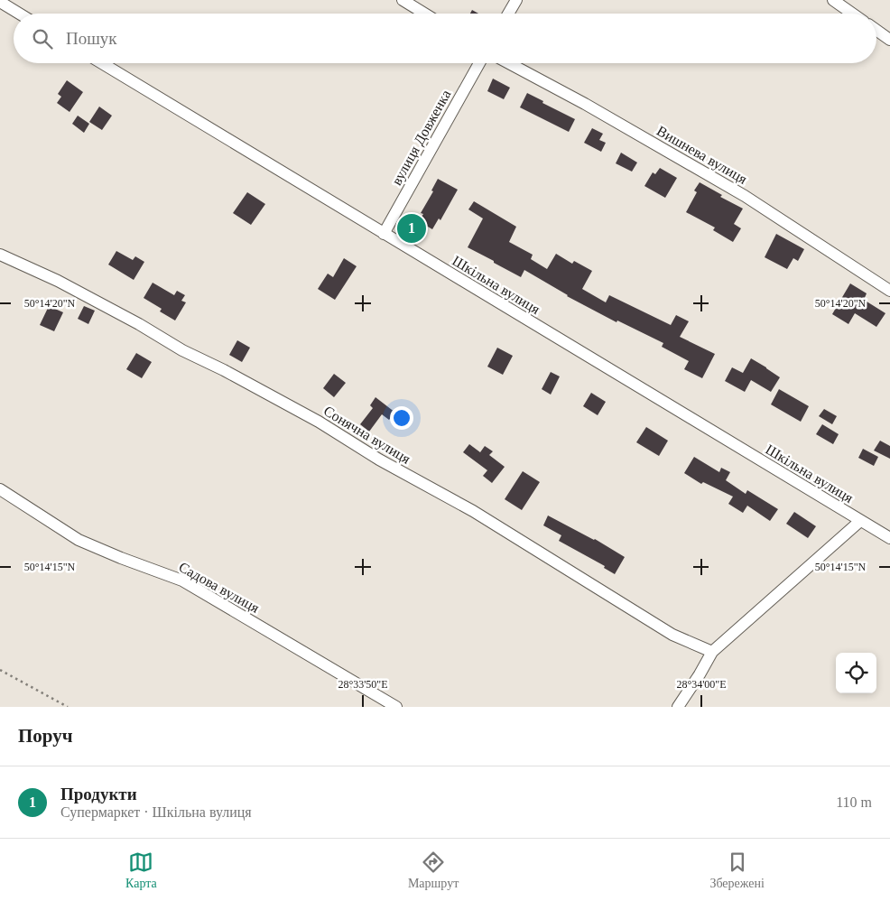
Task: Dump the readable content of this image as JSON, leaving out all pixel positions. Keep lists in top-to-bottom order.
{
  "streets": {
    "street": [
      "вулиця Довженка",
      "Вишнева вулиця",
      "Шкільна вулиця",
      "Сонячна вулиця",
      "Садова вулиця"
    ]
  },
  "crossings": [
    ["вулиця Довженка", "Шкільна вулиця"]
  ],
  "page": {
    "search": "Пошук",
    "pins": "1",
    "heading": "Поруч",
    "list": [
      {
        "mark": "1",
        "name": "Продукти",
        "note": "Супермаркет · Шкільна вулиця",
        "value": "110 m"
      }
    ],
    "nav": ["Карта", "Маршрут", "Збережені"]
  },
  "coordinates": [
    "50°14'20\"N",
    "50°14'15\"N",
    "28°33'50\"E",
    "28°34'00\"E"
  ]
}
